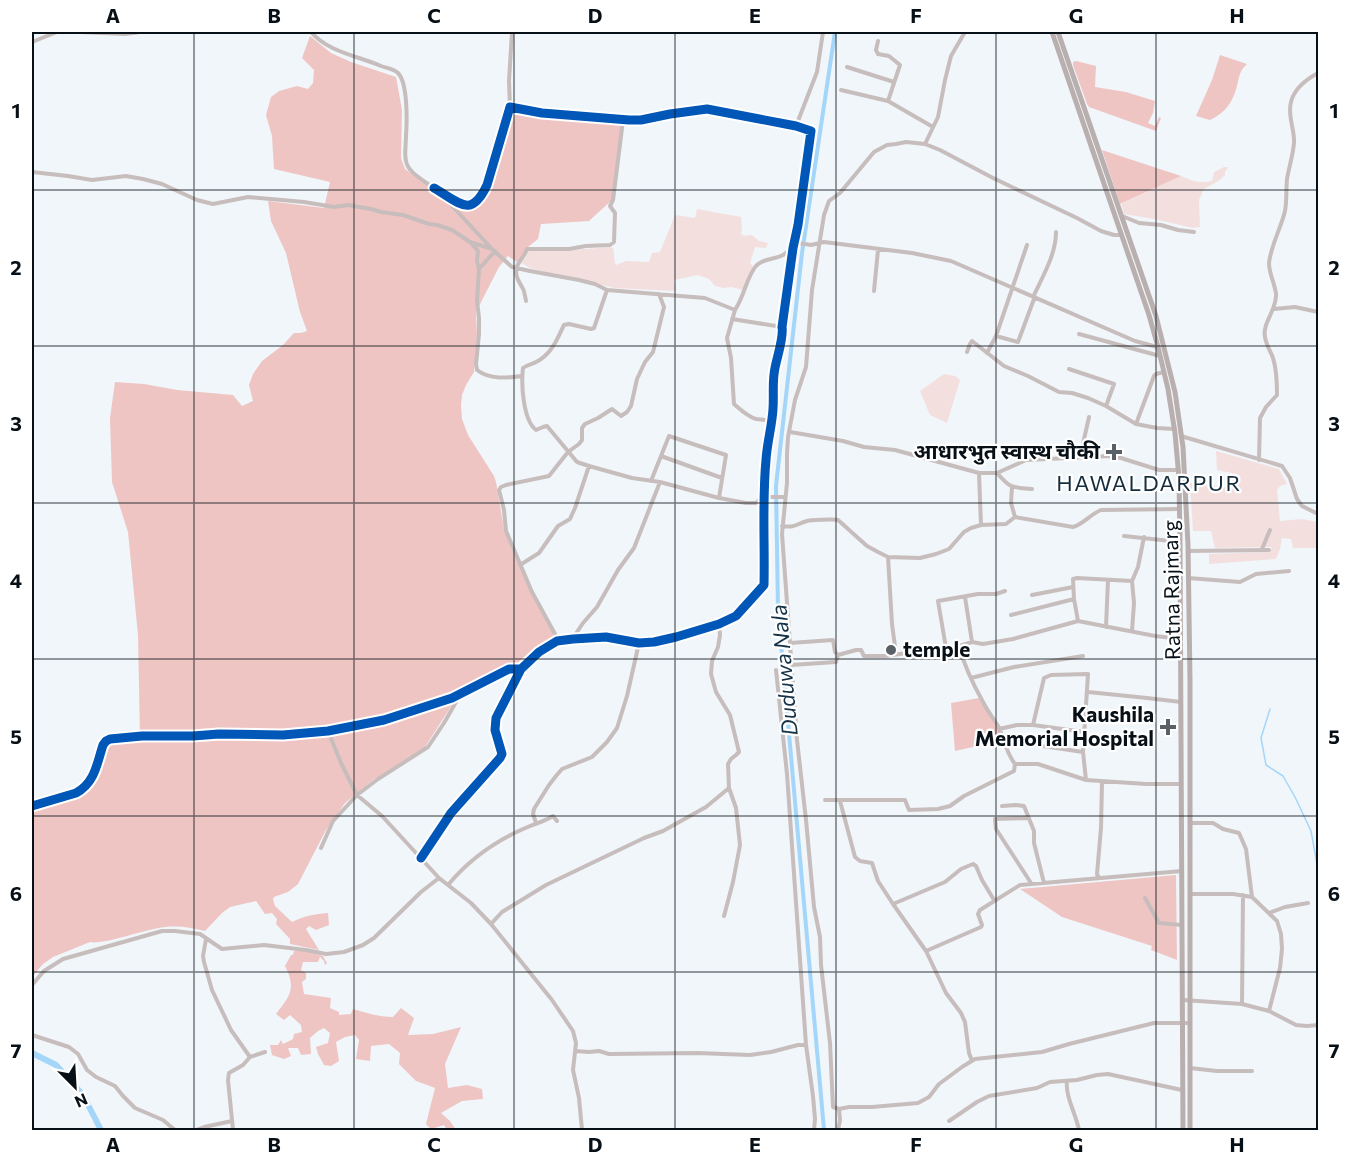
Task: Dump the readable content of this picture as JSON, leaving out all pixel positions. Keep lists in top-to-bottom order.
{
  "streets": {
    "highway": ["Ratna Rajmarg"]
  },
  "districts": ["HAWALDARPUR"],
  "water": ["Duduwa Nala"],
  "places": {
    "health": ["आधारभुत स्वास्थ चौकी", "Kaushila Memorial Hospital"],
    "other": ["temple"]
  },
  "north": "bottom right",
  "grid": {
    "columns": [
      "A",
      "B",
      "C",
      "D",
      "E",
      "F",
      "G",
      "H"
    ],
    "rows": [
      "1",
      "2",
      "3",
      "4",
      "5",
      "6",
      "7"
    ]
  }
}
